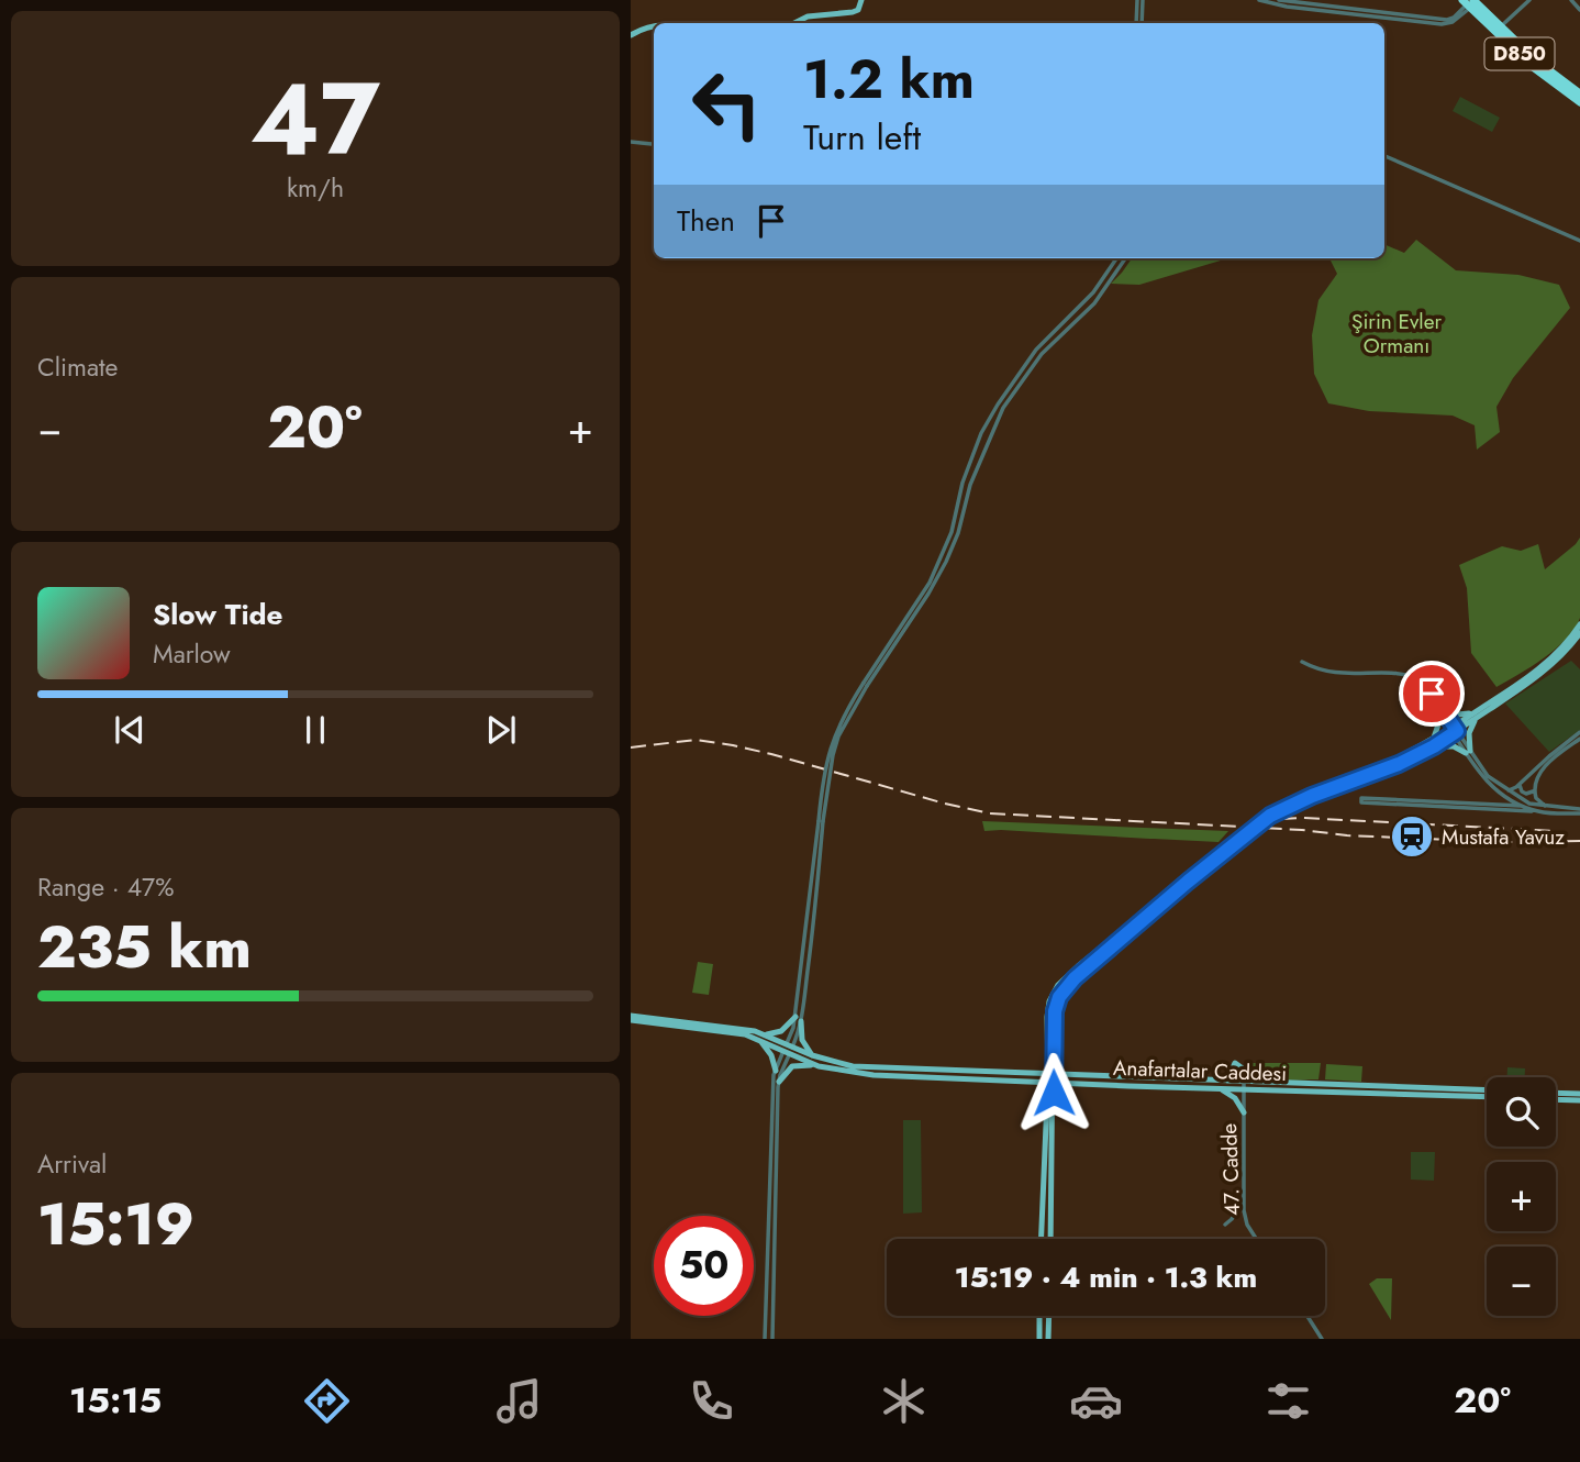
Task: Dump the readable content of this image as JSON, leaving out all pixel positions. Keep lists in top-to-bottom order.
{
  "streets": {
    "highway": ["D850"],
    "main road": ["Anafartalar Caddesi"],
    "street": ["47. Cadde"]
  },
  "crossings": [
    ["Anafartalar Caddesi", "47. Cadde"]
  ],
  "parks": ["Şirin Evler Ormanı"],
  "places": {
    "station": ["Mustafa Yavuz"]
  },
  "page": {
    "tile": [
      ["47", "km/h"],
      "Climate",
      ["Range · 47%", "235 km"],
      ["Arrival", "15:19"]
    ],
    "turn": ["1.2 km", "Turn left"],
    "then": "Then",
    "heat": ["−", "20°", "+"],
    "song": ["Slow Tide", "Marlow"],
    "map_buttons": ["+", "−"],
    "limit": "50",
    "trip": "15:19 · 4 min · 1.3 km",
    "tabs": ["15:15", "20°"]
  }
}
